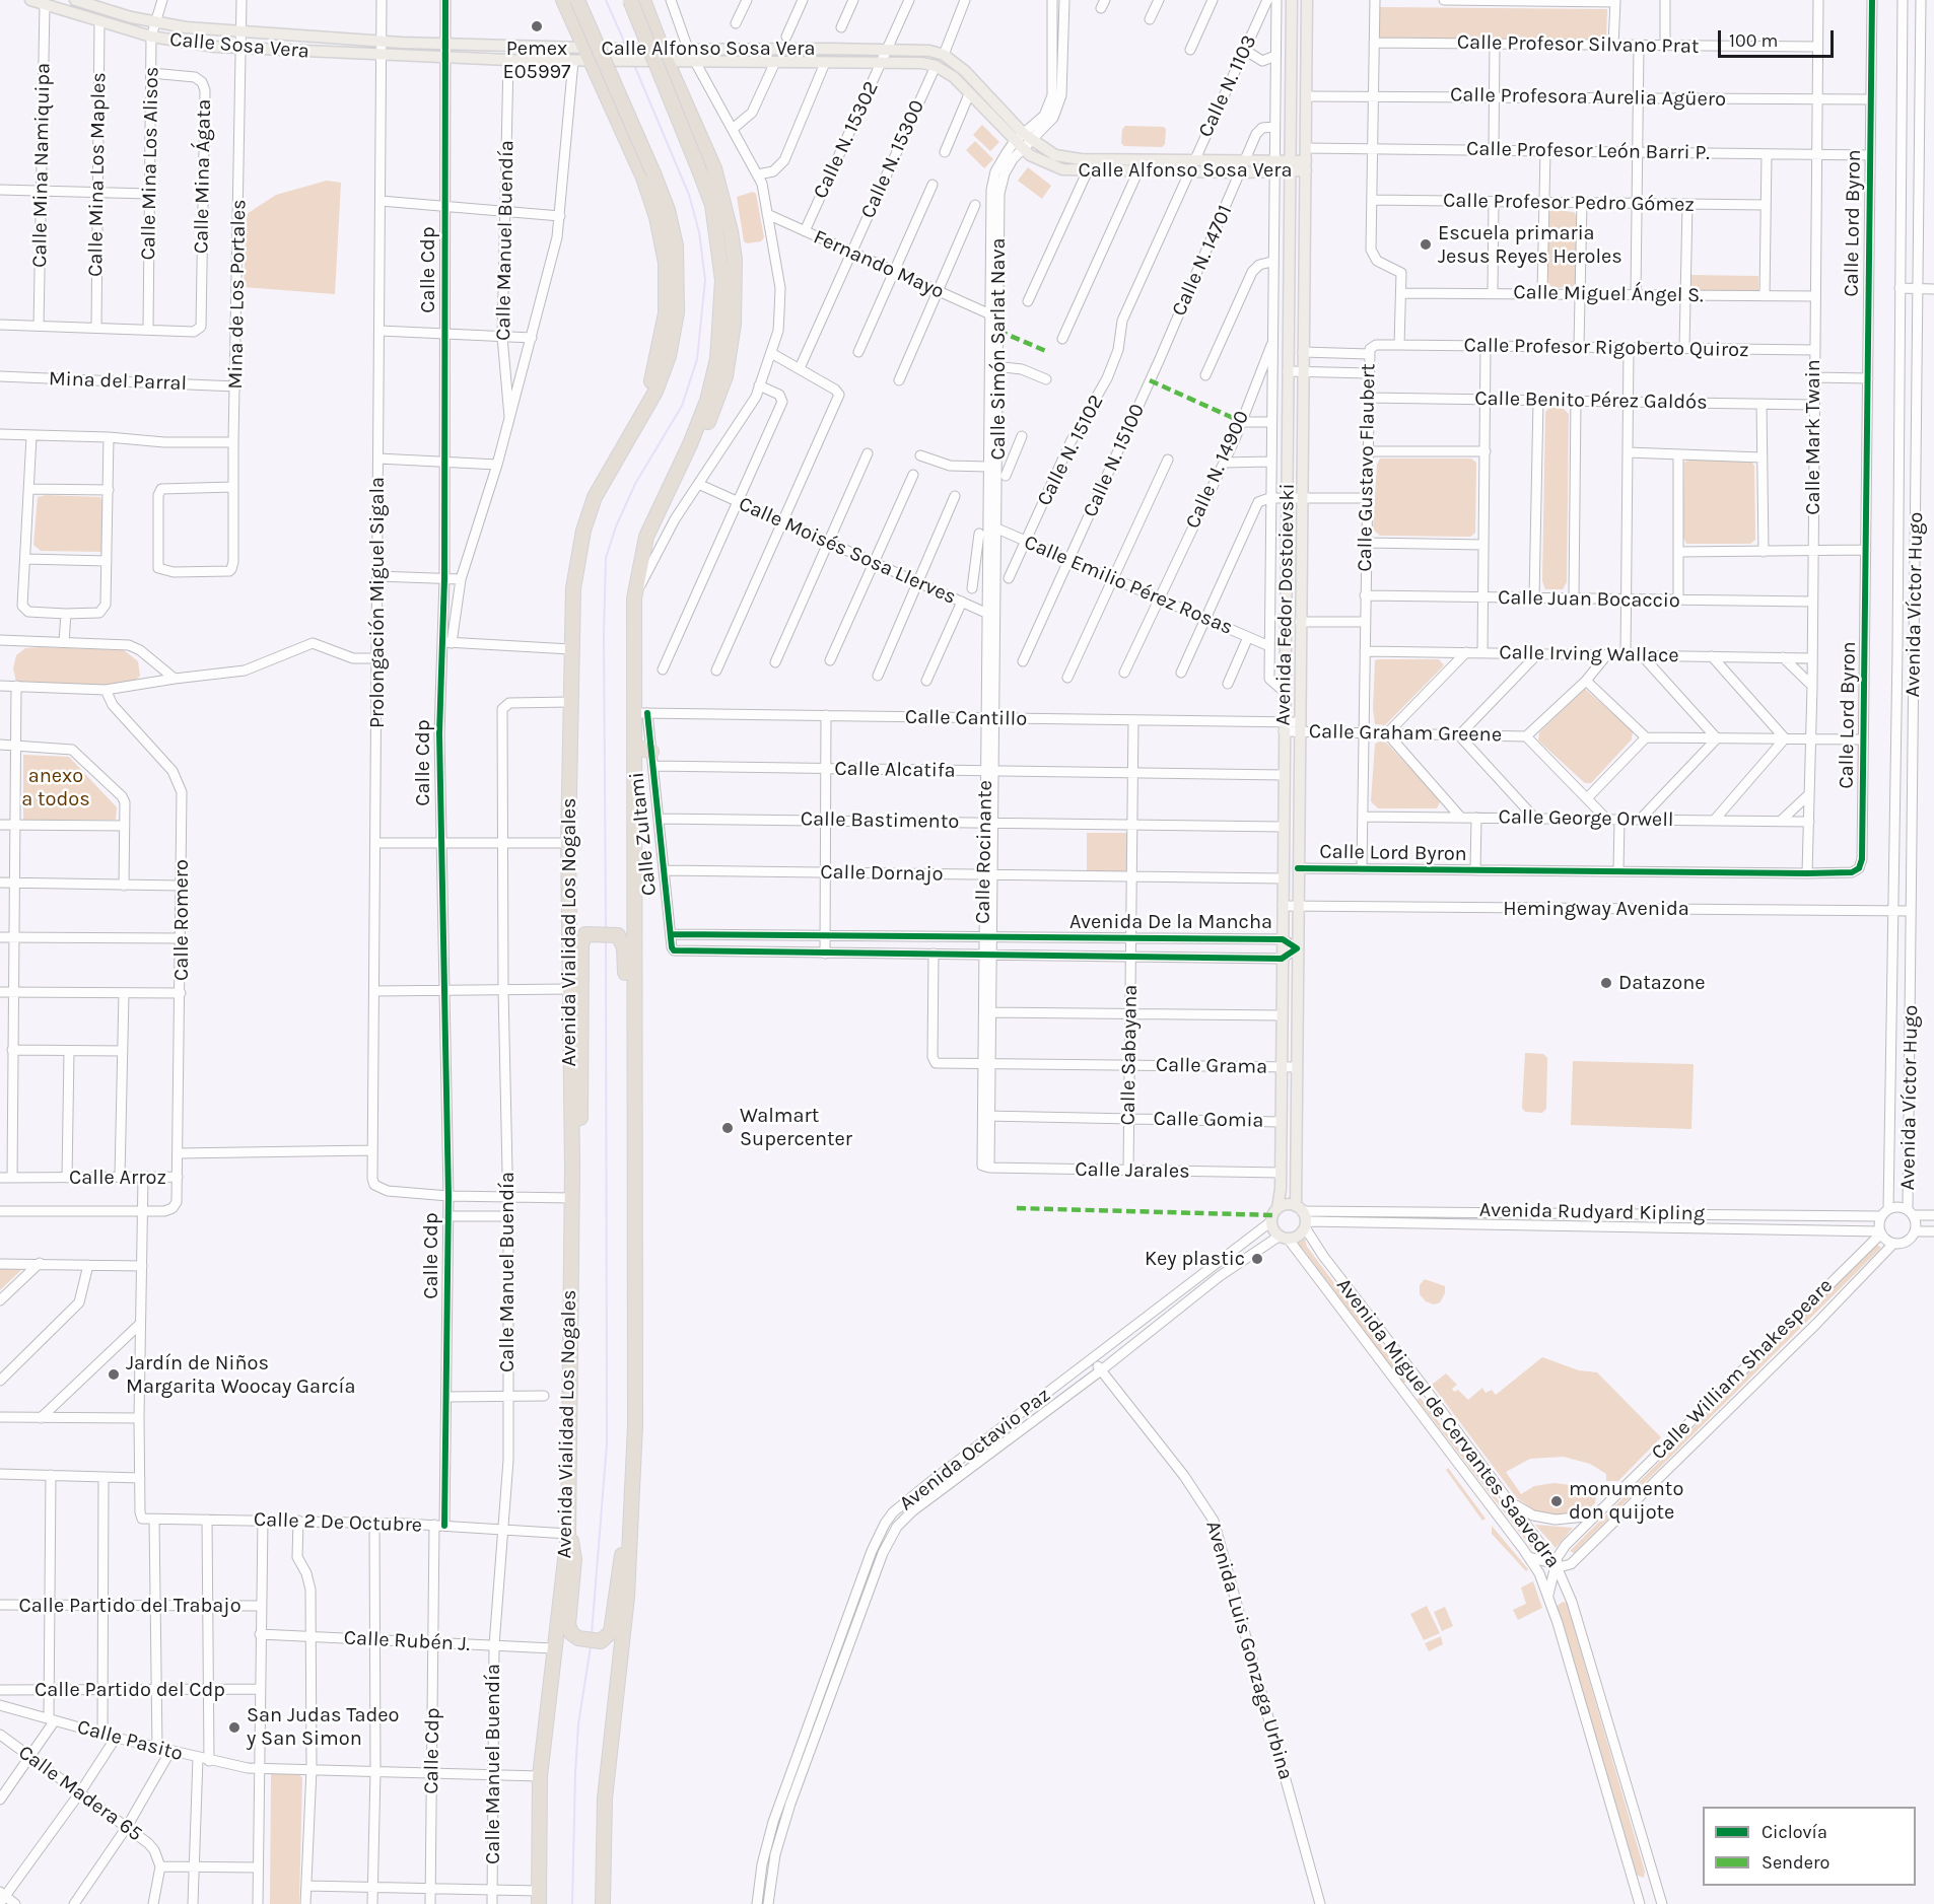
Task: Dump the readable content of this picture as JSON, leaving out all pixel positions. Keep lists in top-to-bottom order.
{
  "streets": {
    "highway": ["Avenida Vialidad Los Nogales"],
    "main road": ["Calle Sosa Vera", "Calle Alfonso Sosa Vera", "Avenida Fedor Dostoievski"],
    "street": [
      "Calle Profesor Silvano Prat",
      "Calle N. 1103",
      "Calle Profesora Aurelia Agüero",
      "Calle N. 15302",
      "Calle Profesor León Barri P.",
      "Calle N. 15300",
      "Calle Mina Los Alisos",
      "Calle Mina Namiquipa",
      "Calle Mina Los Maples",
      "Calle Mina Ágata",
      "Calle Profesor Pedro Gómez",
      "Calle Lord Byron",
      "Calle Manuel Buendía",
      "Calle N. 14701",
      "Fernando Mayo",
      "Calle Cdp",
      "Mina de Los Portales",
      "Calle Miguel Ángel S.",
      "Calle Profesor Rigoberto Quiroz",
      "Calle Simón Sarlat Nava",
      "Mina del Parral",
      "Calle Benito Pérez Galdós",
      "Calle Mark Twain",
      "Calle N. 15102",
      "Calle N. 15100",
      "Calle Gustavo Flaubert",
      "Calle N. 14900",
      "Calle Moisés Sosa Llerves",
      "Calle Emilio Pérez Rosas",
      "Calle Juan Bocaccio",
      "Prolongación Miguel Sigala",
      "Avenida Víctor Hugo",
      "Calle Irving Wallace",
      "Calle Cantillo",
      "Calle Graham Greene",
      "Calle Alcatifa",
      "Calle George Orwell",
      "Calle Bastimento",
      "Calle Zultami",
      "Calle Rocinante",
      "Calle Dornajo",
      "Hemingway Avenida",
      "Calle Romero",
      "Avenida De la Mancha",
      "Calle Sabayana",
      "Calle Grama",
      "Calle Gomia",
      "Calle Jarales",
      "Calle Arroz",
      "Avenida Rudyard Kipling",
      "Calle William Shakespeare",
      "Avenida Miguel de Cervantes Saavedra",
      "Avenida Octavio Paz",
      "Calle 2 De Octubre",
      "Calle Partido del Trabajo",
      "Calle Rubén J.",
      "Avenida Luis Gonzaga Urbina",
      "Calle Partido del Cdp",
      "Calle Pasito",
      "Calle Madera 65"
    ]
  },
  "crossings": [
    ["Calle Profesor Silvano Prat", "Calle Mark Twain"],
    ["Calle Profesor Silvano Prat", "Calle Gustavo Flaubert"],
    ["Calle Sosa Vera", "Calle Alfonso Sosa Vera"],
    ["Calle Sosa Vera", "Calle Mina Los Alisos"],
    ["Calle Sosa Vera", "Calle Mina Namiquipa"],
    ["Calle Sosa Vera", "Calle Mina Los Maples"],
    ["Calle Sosa Vera", "Mina de Los Portales"],
    ["Calle Sosa Vera", "Prolongación Miguel Sigala"],
    ["Calle Alfonso Sosa Vera", "Calle N. 1103"],
    ["Calle Alfonso Sosa Vera", "Calle N. 15302"],
    ["Calle Alfonso Sosa Vera", "Calle N. 15300"],
    ["Calle Alfonso Sosa Vera", "Calle Mina Los Alisos"],
    ["Calle Alfonso Sosa Vera", "Calle Manuel Buendía"],
    ["Calle Alfonso Sosa Vera", "Calle N. 14701"],
    ["Calle Alfonso Sosa Vera", "Calle Cdp"],
    ["Calle Alfonso Sosa Vera", "Mina de Los Portales"],
    ["Calle Alfonso Sosa Vera", "Calle Simón Sarlat Nava"],
    ["Calle Alfonso Sosa Vera", "Prolongación Miguel Sigala"],
    ["Calle Alfonso Sosa Vera", "Avenida Fedor Dostoievski"],
    ["Calle N. 1103", "Calle N. 15102"],
    ["Calle Profesora Aurelia Agüero", "Calle Lord Byron"],
    ["Calle Profesora Aurelia Agüero", "Calle Mark Twain"],
    ["Calle Profesora Aurelia Agüero", "Calle Gustavo Flaubert"],
    ["Calle Profesora Aurelia Agüero", "Avenida Fedor Dostoievski"],
    ["Calle N. 15302", "Fernando Mayo"],
    ["Calle Profesor León Barri P.", "Calle Lord Byron"],
    ["Calle Profesor León Barri P.", "Calle Mark Twain"],
    ["Calle Profesor León Barri P.", "Calle Gustavo Flaubert"],
    ["Calle Profesor León Barri P.", "Avenida Fedor Dostoievski"],
    ["Calle N. 15300", "Fernando Mayo"],
    ["Calle Mina Los Alisos", "Calle Mina Ágata"],
    ["Calle Profesor Pedro Gómez", "Calle Gustavo Flaubert"],
    ["Calle Lord Byron", "Calle Mark Twain"],
    ["Calle Lord Byron", "Calle Gustavo Flaubert"],
    ["Calle Lord Byron", "Avenida Fedor Dostoievski"],
    ["Calle Manuel Buendía", "Avenida Vialidad Los Nogales"],
    ["Calle Manuel Buendía", "Calle 2 De Octubre"],
    ["Calle Manuel Buendía", "Calle Rubén J."],
    ["Calle Manuel Buendía", "Calle Pasito"],
    ["Calle N. 14701", "Calle N. 15100"],
    ["Fernando Mayo", "Calle Simón Sarlat Nava"],
    ["Calle Cdp", "Prolongación Miguel Sigala"],
    ["Calle Cdp", "Calle 2 De Octubre"],
    ["Calle Cdp", "Calle Rubén J."],
    ["Calle Cdp", "Calle Pasito"],
    ["Mina de Los Portales", "Mina del Parral"],
    ["Calle Miguel Ángel S.", "Calle Mark Twain"],
    ["Calle Miguel Ángel S.", "Calle Gustavo Flaubert"],
    ["Calle Profesor Rigoberto Quiroz", "Calle Mark Twain"],
    ["Calle Profesor Rigoberto Quiroz", "Calle Gustavo Flaubert"],
    ["Calle Simón Sarlat Nava", "Calle Moisés Sosa Llerves"],
    ["Calle Simón Sarlat Nava", "Calle Emilio Pérez Rosas"],
    ["Calle Simón Sarlat Nava", "Calle Cantillo"],
    ["Calle Simón Sarlat Nava", "Calle Rocinante"],
    ["Calle Benito Pérez Galdós", "Calle Mark Twain"],
    ["Calle Benito Pérez Galdós", "Calle Gustavo Flaubert"],
    ["Calle Mark Twain", "Calle Juan Bocaccio"],
    ["Calle Mark Twain", "Calle Irving Wallace"],
    ["Calle Mark Twain", "Calle George Orwell"],
    ["Calle N. 15102", "Calle Emilio Pérez Rosas"],
    ["Calle N. 15100", "Calle Emilio Pérez Rosas"],
    ["Calle Gustavo Flaubert", "Calle Juan Bocaccio"],
    ["Calle Gustavo Flaubert", "Calle Irving Wallace"],
    ["Calle Gustavo Flaubert", "Calle Graham Greene"],
    ["Calle Gustavo Flaubert", "Calle George Orwell"],
    ["Calle N. 14900", "Calle Emilio Pérez Rosas"],
    ["Avenida Fedor Dostoievski", "Calle Cantillo"],
    ["Avenida Fedor Dostoievski", "Calle Graham Greene"],
    ["Avenida Fedor Dostoievski", "Calle Alcatifa"],
    ["Avenida Fedor Dostoievski", "Calle Bastimento"],
    ["Avenida Fedor Dostoievski", "Calle Dornajo"],
    ["Avenida Fedor Dostoievski", "Hemingway Avenida"],
    ["Avenida Fedor Dostoievski", "Avenida De la Mancha"],
    ["Avenida Fedor Dostoievski", "Calle Grama"],
    ["Avenida Fedor Dostoievski", "Calle Gomia"],
    ["Avenida Fedor Dostoievski", "Calle Jarales"],
    ["Avenida Fedor Dostoievski", "Avenida Rudyard Kipling"],
    ["Avenida Fedor Dostoievski", "Avenida Miguel de Cervantes Saavedra"],
    ["Avenida Fedor Dostoievski", "Avenida Octavio Paz"],
    ["Avenida Víctor Hugo", "Hemingway Avenida"],
    ["Avenida Víctor Hugo", "Avenida Rudyard Kipling"],
    ["Avenida Víctor Hugo", "Calle William Shakespeare"],
    ["Calle Irving Wallace", "Calle Graham Greene"],
    ["Calle Cantillo", "Calle Graham Greene"],
    ["Calle Cantillo", "Calle Zultami"],
    ["Calle Cantillo", "Calle Rocinante"],
    ["Calle Cantillo", "Calle Sabayana"],
    ["Calle Graham Greene", "Calle George Orwell"],
    ["Calle Alcatifa", "Calle Zultami"],
    ["Calle Alcatifa", "Calle Rocinante"],
    ["Calle Alcatifa", "Calle Sabayana"],
    ["Calle Bastimento", "Calle Zultami"],
    ["Calle Bastimento", "Calle Rocinante"],
    ["Calle Bastimento", "Calle Sabayana"],
    ["Calle Zultami", "Calle Dornajo"],
    ["Calle Zultami", "Avenida De la Mancha"],
    ["Calle Rocinante", "Calle Dornajo"],
    ["Calle Rocinante", "Avenida De la Mancha"],
    ["Calle Rocinante", "Calle Grama"],
    ["Calle Rocinante", "Calle Gomia"],
    ["Calle Rocinante", "Calle Jarales"],
    ["Calle Dornajo", "Calle Sabayana"],
    ["Calle Romero", "Calle Arroz"],
    ["Avenida De la Mancha", "Calle Sabayana"],
    ["Avenida De la Mancha", "Calle Grama"],
    ["Avenida Vialidad Los Nogales", "Calle 2 De Octubre"],
    ["Avenida Vialidad Los Nogales", "Calle Rubén J."],
    ["Avenida Vialidad Los Nogales", "Calle Pasito"],
    ["Calle Sabayana", "Calle Grama"],
    ["Calle Sabayana", "Calle Gomia"],
    ["Calle Sabayana", "Calle Jarales"],
    ["Avenida Rudyard Kipling", "Calle William Shakespeare"],
    ["Avenida Rudyard Kipling", "Avenida Miguel de Cervantes Saavedra"],
    ["Avenida Rudyard Kipling", "Avenida Octavio Paz"],
    ["Calle William Shakespeare", "Avenida Miguel de Cervantes Saavedra"],
    ["Avenida Miguel de Cervantes Saavedra", "Avenida Octavio Paz"],
    ["Avenida Octavio Paz", "Avenida Luis Gonzaga Urbina"]
  ],
  "parks": ["anexo a todos"],
  "places": [
    "Pemex E05997",
    "Escuela primaria Jesus Reyes Heroles",
    "Datazone",
    "Walmart Supercenter",
    "Key plastic",
    "Jardín de Niños Margarita Woocay García",
    "monumento don quijote",
    "San Judas Tadeo y San Simon"
  ],
  "legend": ["Ciclovía", "Sendero"],
  "scale_bar": "100 m"
}
